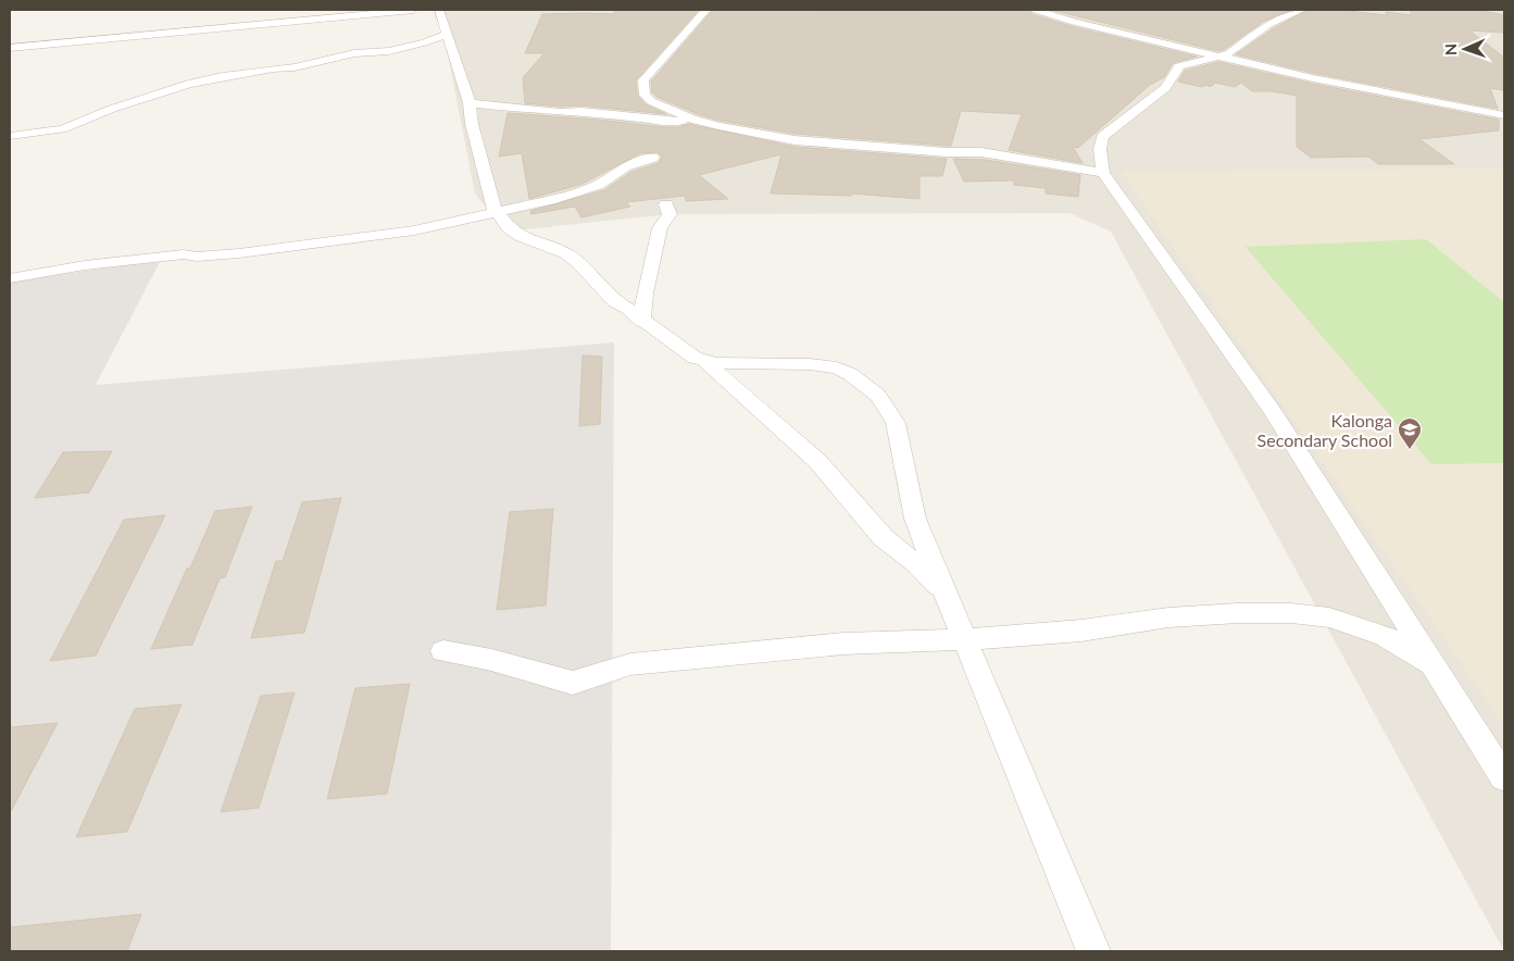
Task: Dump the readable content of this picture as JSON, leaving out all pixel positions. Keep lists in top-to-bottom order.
{
  "places": {
    "school or university": ["Kalonga Secondary School"]
  },
  "north": "left"
}
